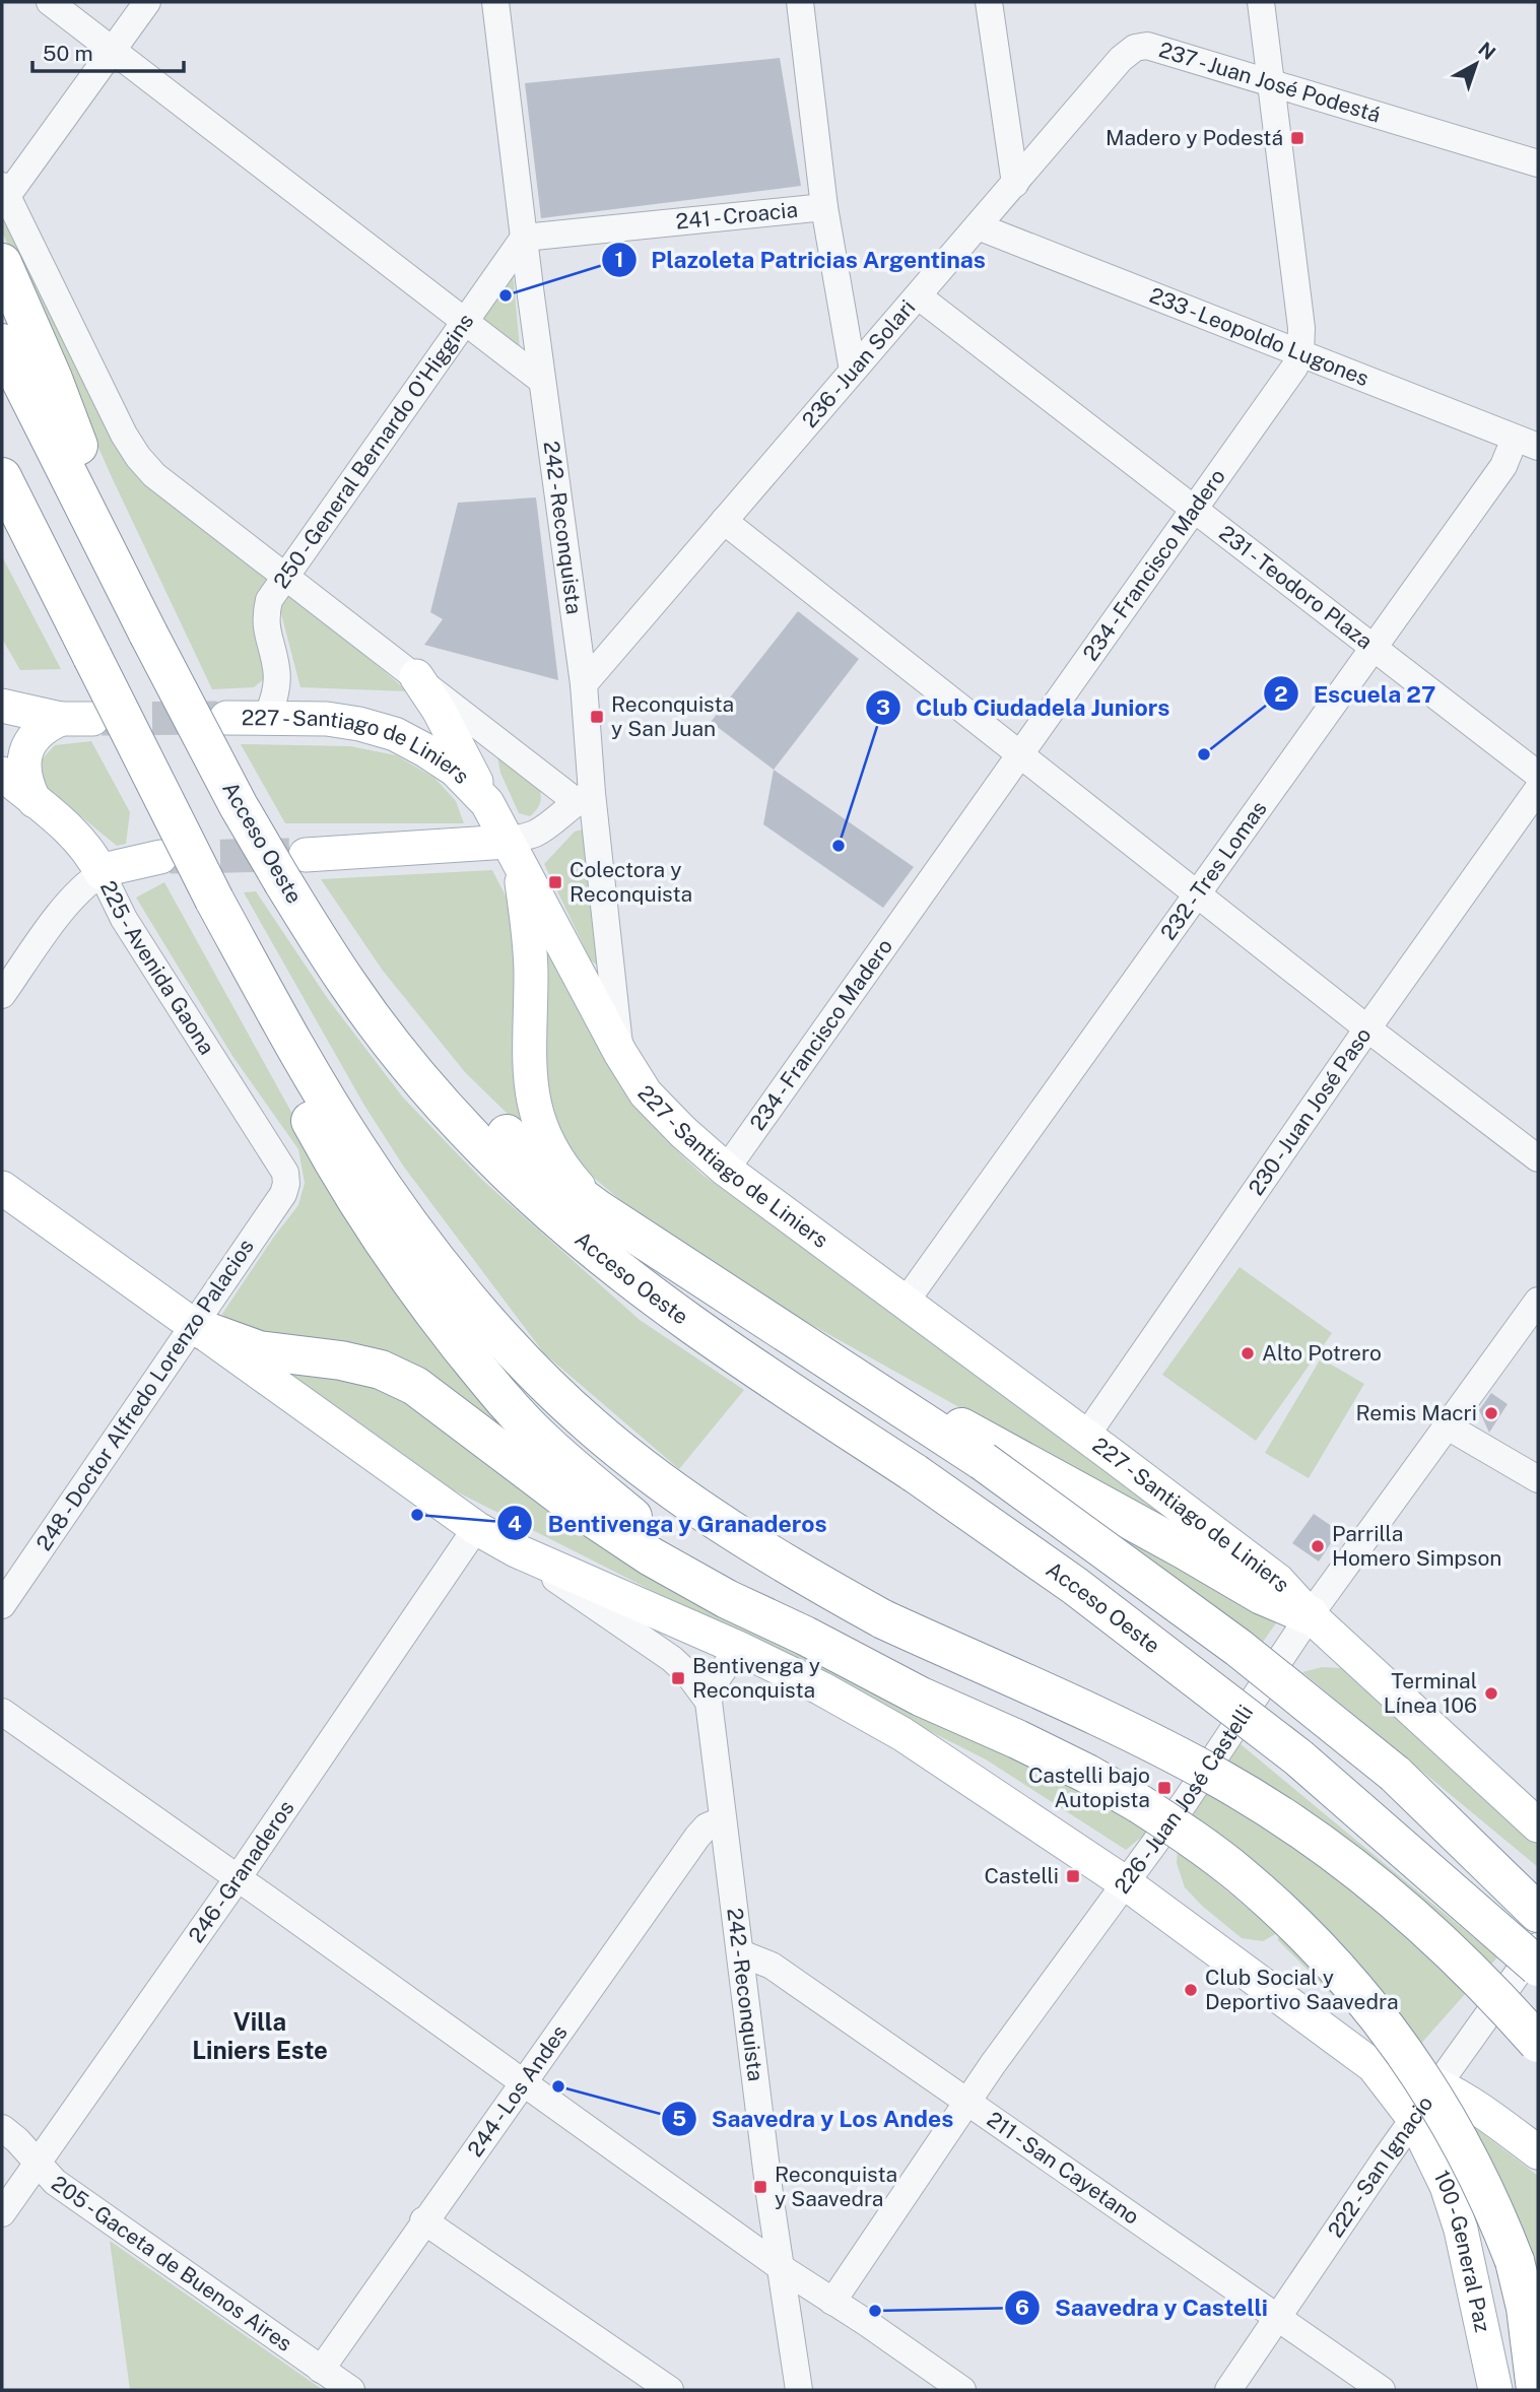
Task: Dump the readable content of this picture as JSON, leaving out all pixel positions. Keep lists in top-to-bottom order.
{
  "streets": {
    "highway": ["Acceso Oeste"],
    "main road": ["227 - Santiago de Liniers", "225 - Avenida Gaona", "100 - General Paz"],
    "street": [
      "237 - Juan José Podestá",
      "241 - Croacia",
      "233 - Leopoldo Lugones",
      "236 - Juan Solari",
      "250 - General Bernardo O'Higgins",
      "242 - Reconquista",
      "234 - Francisco Madero",
      "231 - Teodoro Plaza",
      "232 - Tres Lomas",
      "230 - Juan José Paso",
      "248 - Doctor Alfredo Lorenzo Palacios",
      "226 - Juan José Castelli",
      "246 - Granaderos",
      "244 - Los Andes",
      "222 - San Ignacio",
      "211 - San Cayetano",
      "205 - Gaceta de Buenos Aires"
    ]
  },
  "crossings": [
    ["237 - Juan José Podestá", "236 - Juan Solari"],
    ["241 - Croacia", "250 - General Bernardo O'Higgins"],
    ["241 - Croacia", "242 - Reconquista"],
    ["233 - Leopoldo Lugones", "236 - Juan Solari"],
    ["233 - Leopoldo Lugones", "234 - Francisco Madero"],
    ["233 - Leopoldo Lugones", "232 - Tres Lomas"],
    ["236 - Juan Solari", "242 - Reconquista"],
    ["236 - Juan Solari", "231 - Teodoro Plaza"],
    ["250 - General Bernardo O'Higgins", "242 - Reconquista"],
    ["250 - General Bernardo O'Higgins", "227 - Santiago de Liniers"],
    ["242 - Reconquista", "227 - Santiago de Liniers"],
    ["242 - Reconquista", "244 - Los Andes"],
    ["242 - Reconquista", "211 - San Cayetano"],
    ["234 - Francisco Madero", "231 - Teodoro Plaza"],
    ["234 - Francisco Madero", "227 - Santiago de Liniers"],
    ["231 - Teodoro Plaza", "232 - Tres Lomas"],
    ["227 - Santiago de Liniers", "232 - Tres Lomas"],
    ["227 - Santiago de Liniers", "230 - Juan José Paso"],
    ["227 - Santiago de Liniers", "226 - Juan José Castelli"],
    ["225 - Avenida Gaona", "248 - Doctor Alfredo Lorenzo Palacios"],
    ["226 - Juan José Castelli", "211 - San Cayetano"],
    ["246 - Granaderos", "205 - Gaceta de Buenos Aires"],
    ["244 - Los Andes", "205 - Gaceta de Buenos Aires"],
    ["222 - San Ignacio", "211 - San Cayetano"],
    ["222 - San Ignacio", "100 - General Paz"]
  ],
  "districts": ["Villa Liniers Este"],
  "places": {
    "transit": [
      "Madero y Podestá",
      "Reconquista y San Juan",
      "Colectora y Reconquista",
      "Bentivenga y Reconquista",
      "Castelli bajo Autopista",
      "Castelli",
      "Reconquista y Saavedra"
    ],
    "other": [
      "Plazoleta Patricias Argentinas",
      "Escuela 27",
      "Club Ciudadela Juniors",
      "Alto Potrero",
      "Remis Macri",
      "Bentivenga y Granaderos",
      "Parrilla Homero Simpson",
      "Terminal Línea 106",
      "Club Social y Deportivo Saavedra",
      "Saavedra y Los Andes",
      "Saavedra y Castelli"
    ]
  },
  "scale_bar": "50 m",
  "north": "top right"
}
